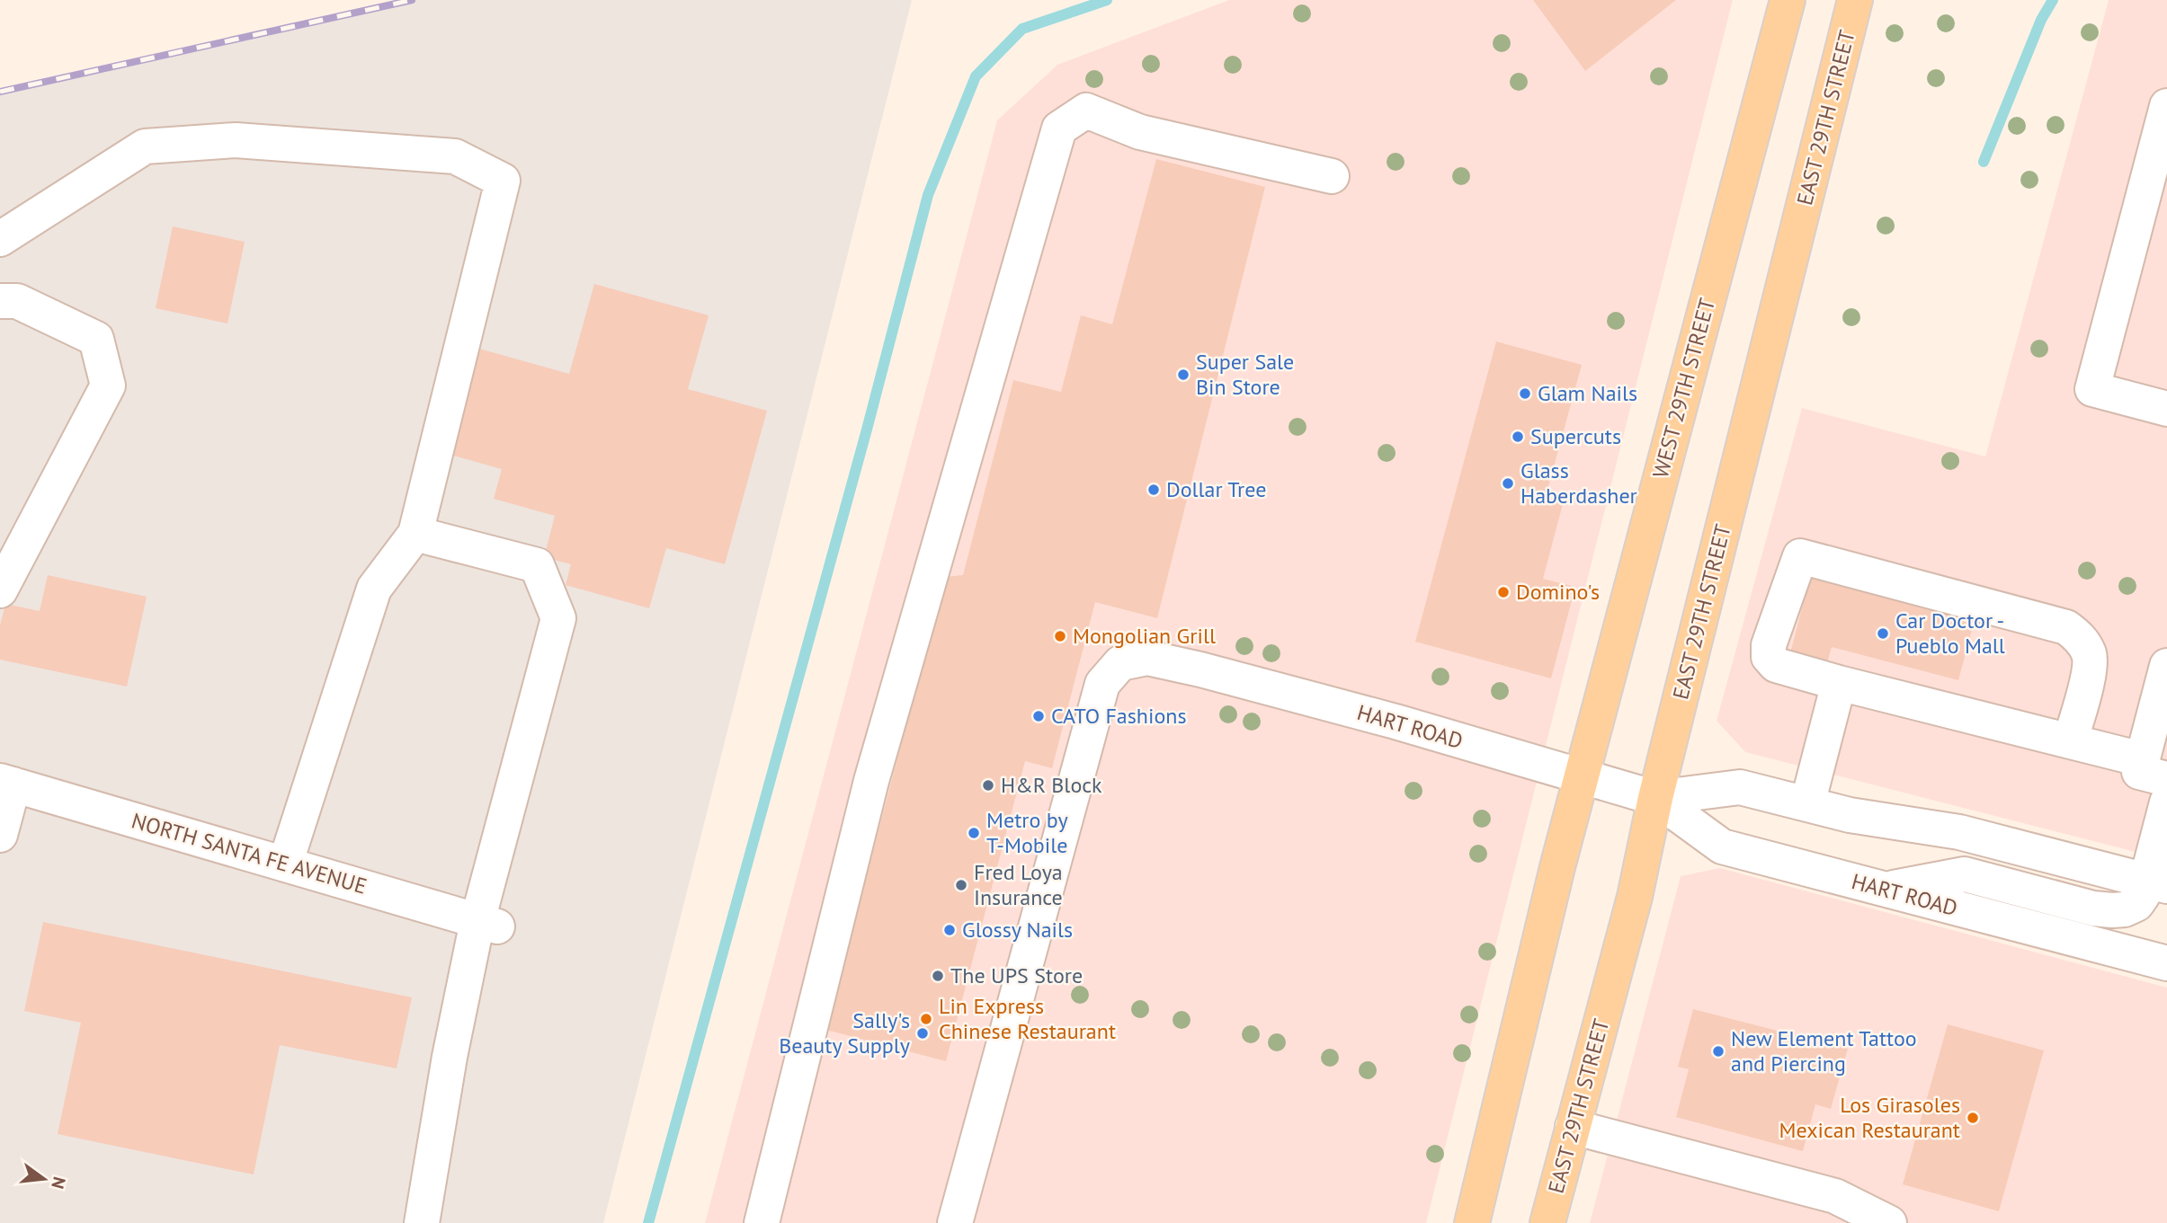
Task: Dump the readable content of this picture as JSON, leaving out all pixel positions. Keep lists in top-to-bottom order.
{
  "streets": {
    "main road": ["EAST 29TH STREET", "WEST 29TH STREET"],
    "street": ["HART ROAD", "NORTH SANTA FE AVENUE"]
  },
  "crossings": [
    ["EAST 29TH STREET", "HART ROAD"],
    ["WEST 29TH STREET", "HART ROAD"]
  ],
  "places": [
    "Super Sale Bin Store",
    "Glam Nails",
    "Supercuts",
    "Glass Haberdasher",
    "Dollar Tree",
    "Domino's",
    "Car Doctor - Pueblo Mall",
    "Mongolian Grill",
    "CATO Fashions",
    "H&R Block",
    "Metro by T-Mobile",
    "Fred Loya Insurance",
    "Glossy Nails",
    "The UPS Store",
    "Lin Express Chinese Restaurant",
    "Sally's Beauty Supply",
    "New Element Tattoo and Piercing",
    "Los Girasoles Mexican Restaurant"
  ],
  "north": "right"
}
